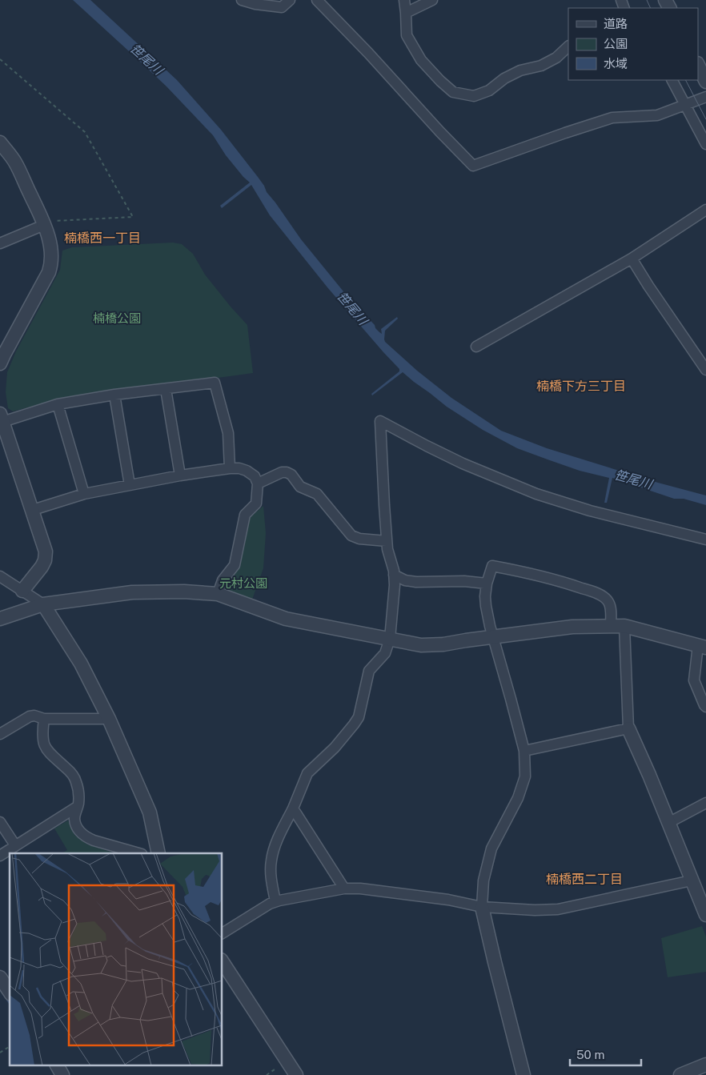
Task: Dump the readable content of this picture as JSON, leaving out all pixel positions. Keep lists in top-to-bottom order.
{
  "districts": ["楠橋西一丁目", "楠橋下方三丁目", "楠橋西二丁目"],
  "water": ["笹尾川"],
  "parks": ["楠橋公園", "元村公園"],
  "legend": ["道路", "公園", "水域"],
  "scale_bar": "50 m"
}
